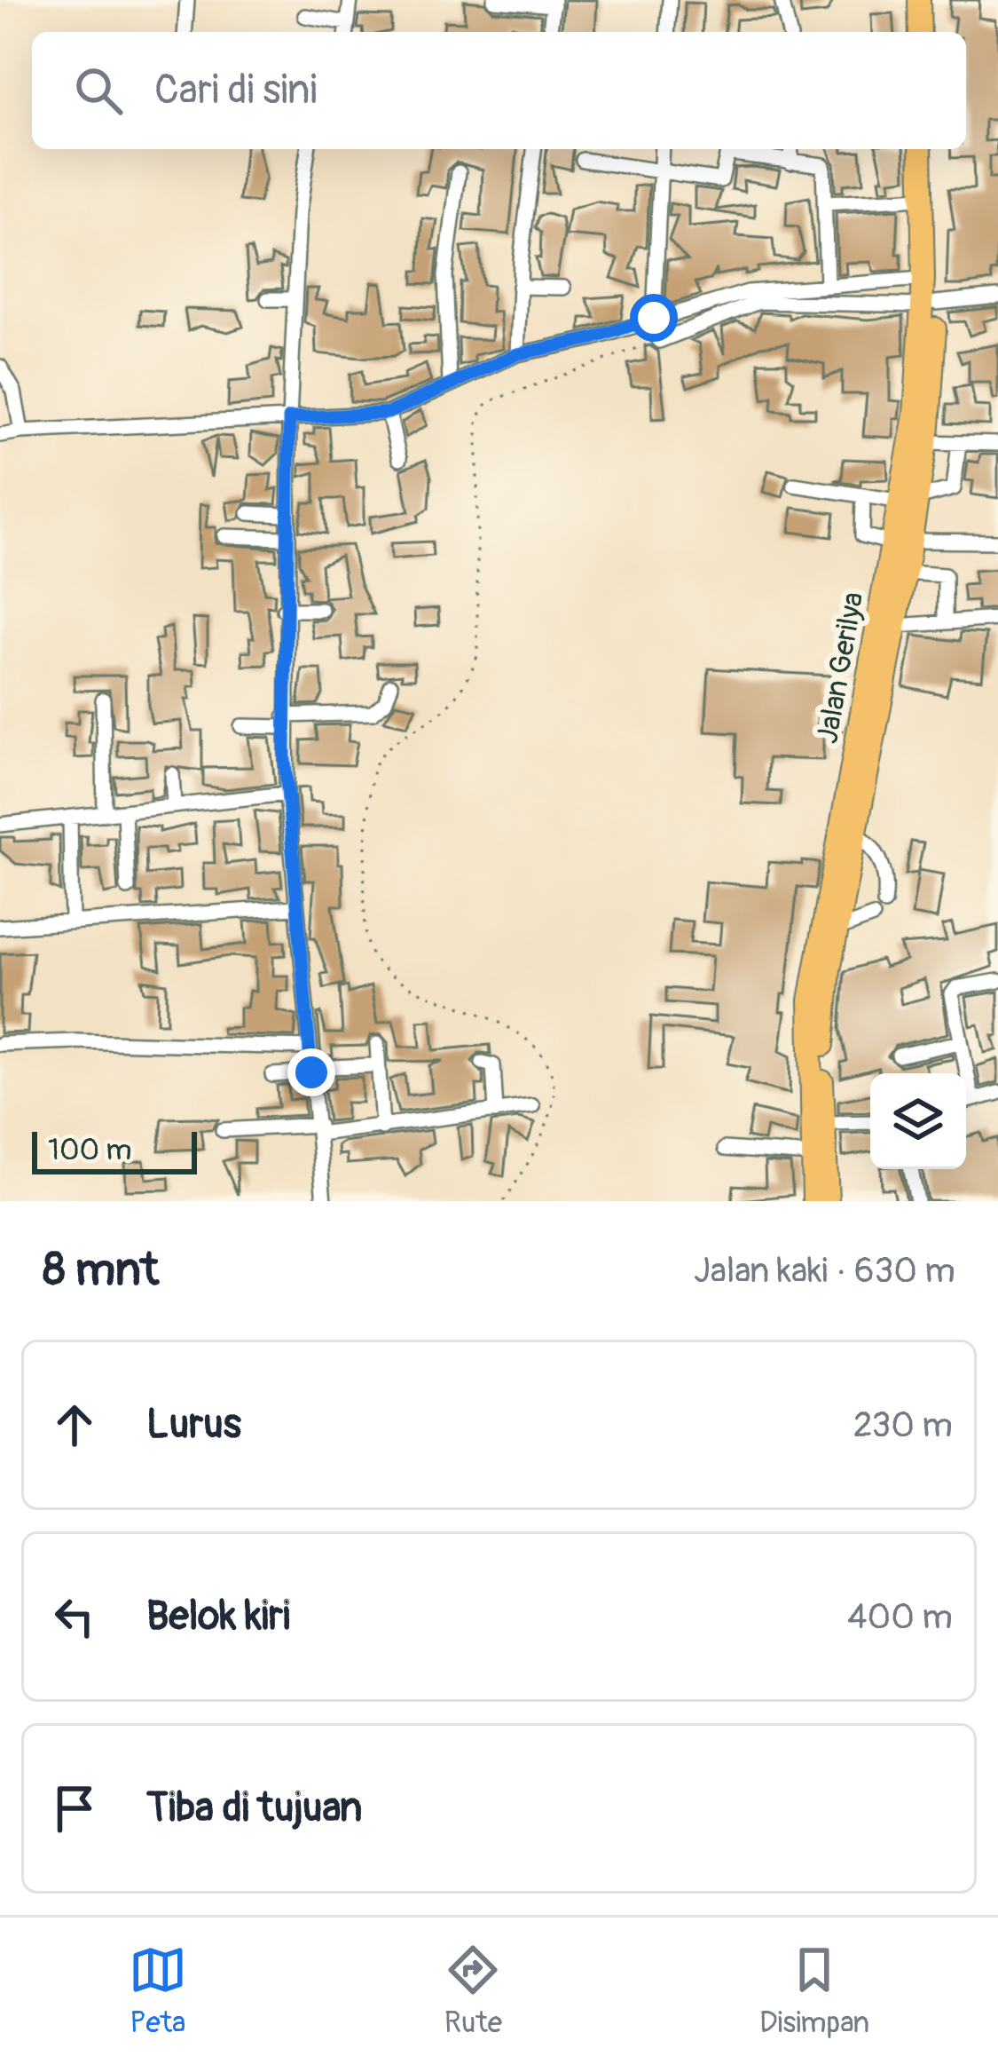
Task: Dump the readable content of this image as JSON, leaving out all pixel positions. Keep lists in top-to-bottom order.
{
  "streets": {
    "highway": ["Jalan Gerilya"]
  },
  "scale_bar": "100 m",
  "page": {
    "search": "Cari di sini",
    "scale": "100 m",
    "heading": ["8 mnt", "Jalan kaki · 630 m"],
    "list": [
      ["Lurus", "230 m"],
      ["Belok kiri", "400 m"],
      "Tiba di tujuan"
    ],
    "nav": ["Peta", "Rute", "Disimpan"]
  }
}
